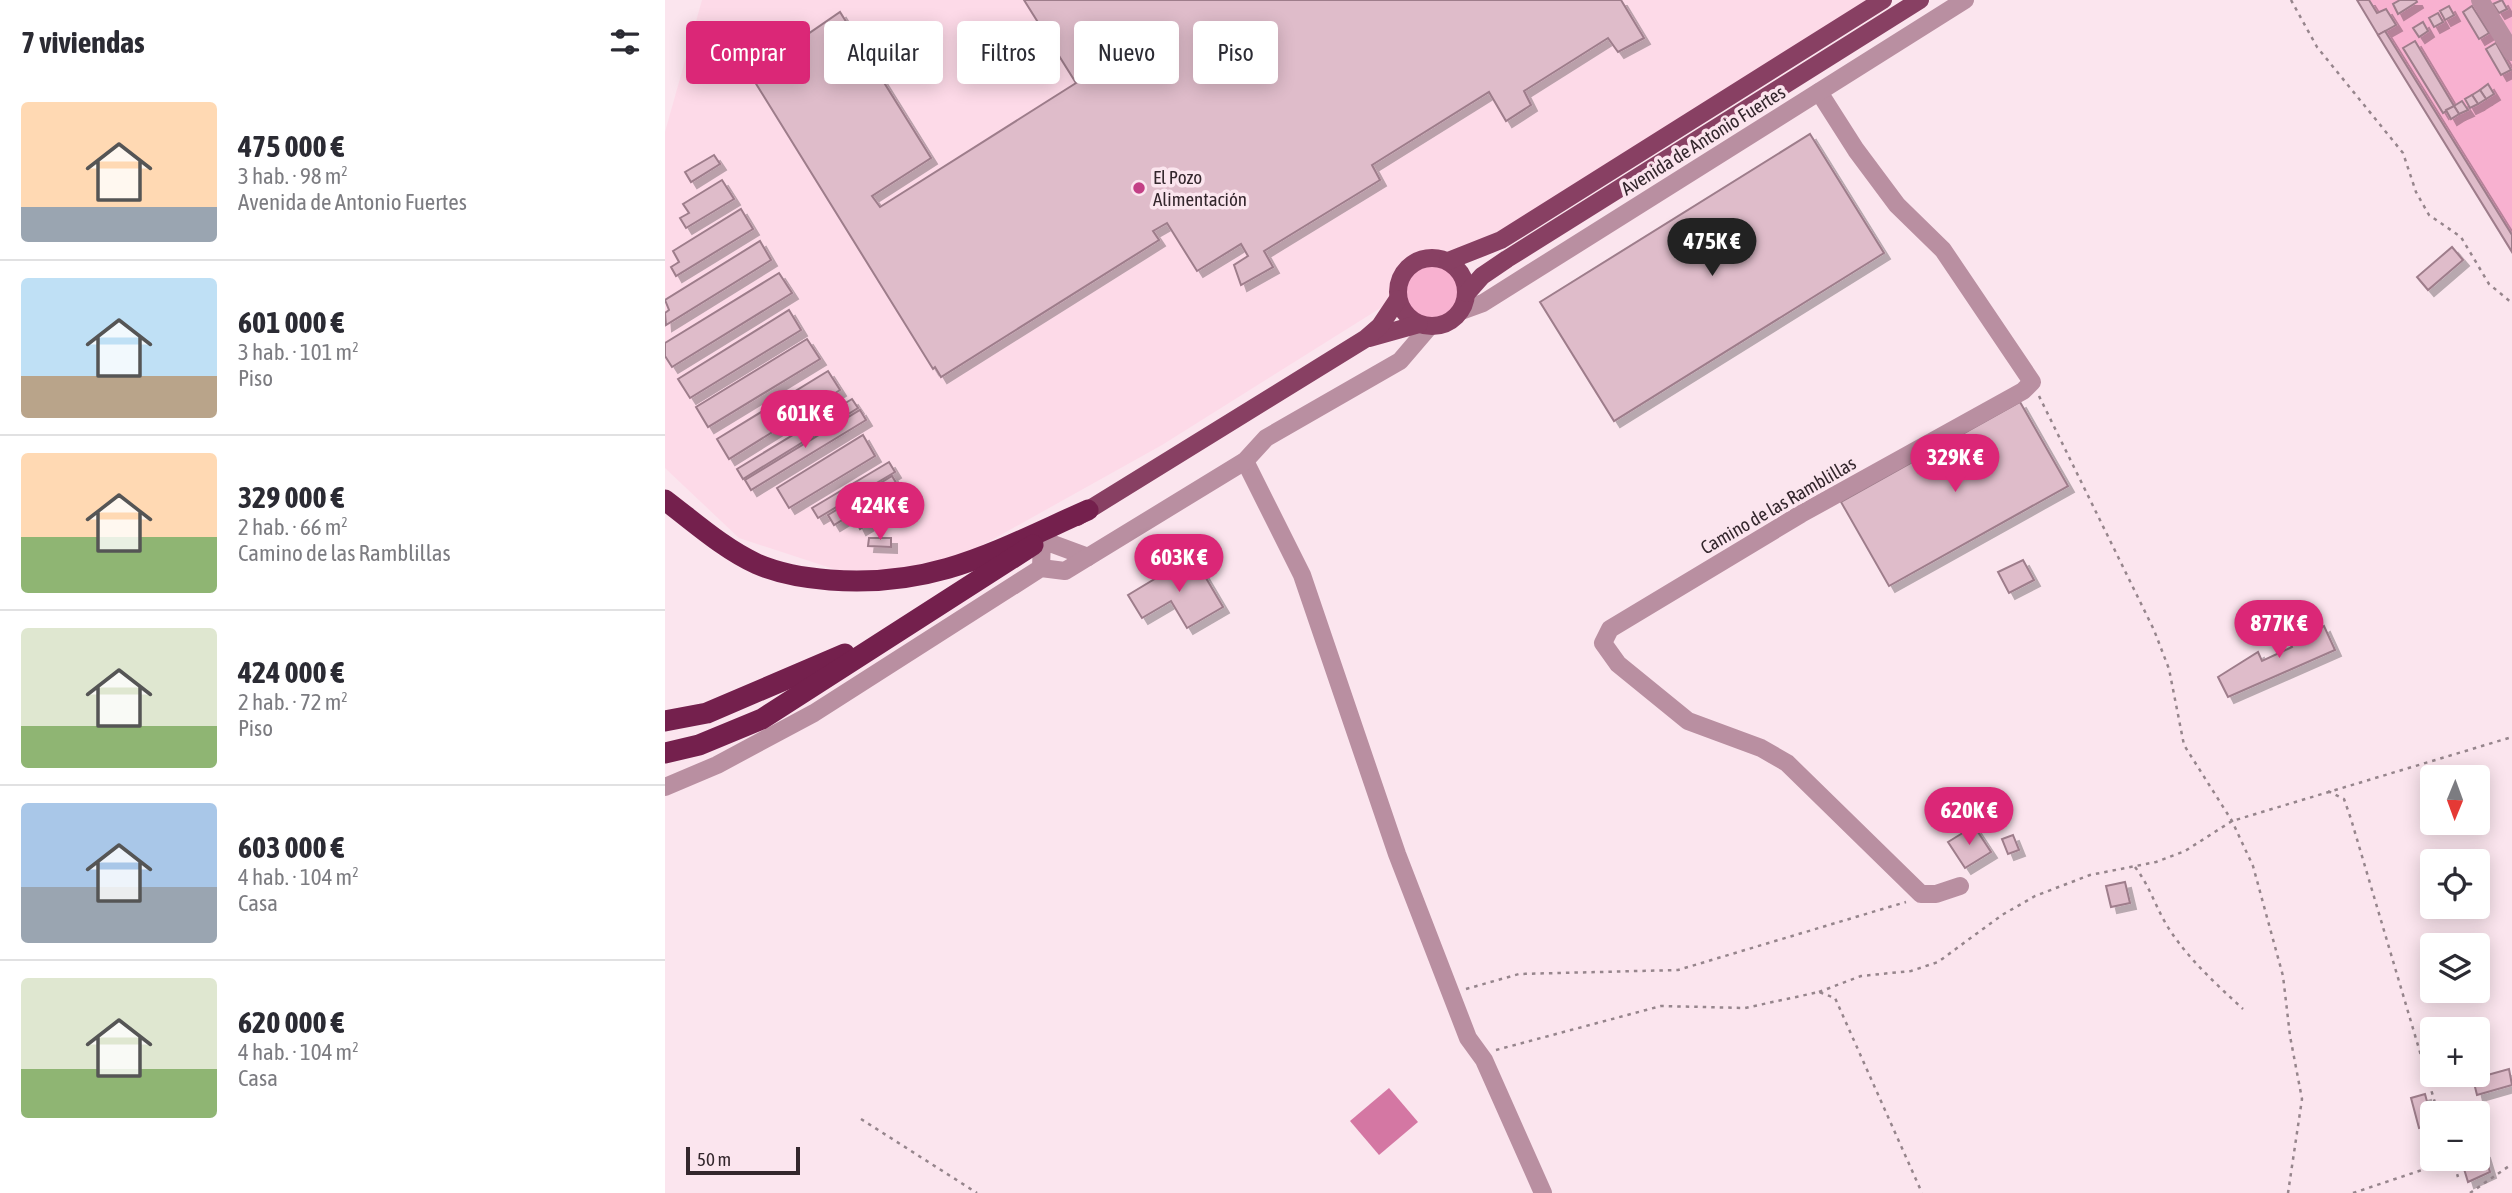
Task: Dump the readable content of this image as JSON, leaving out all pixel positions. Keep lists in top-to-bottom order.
{
  "streets": {
    "main road": ["Avenida de Antonio Fuertes"],
    "street": ["Camino de las Ramblillas"]
  },
  "places": ["El Pozo Alimentación"],
  "scale_bar": "50 m",
  "north": "bottom",
  "page": {
    "heading": "7 viviendas",
    "chip": [
      "Comprar",
      "Alquilar",
      "Filtros",
      "Nuevo",
      "Piso"
    ],
    "list": [
      {
        "name": "475 000 €",
        "note": "3 hab. · 98 m² · Avenida de Antonio Fuertes"
      },
      {
        "name": "601 000 €",
        "note": "3 hab. · 101 m² · Piso"
      },
      {
        "name": "329 000 €",
        "note": "2 hab. · 66 m² · Camino de las Ramblillas"
      },
      {
        "name": "424 000 €",
        "note": "2 hab. · 72 m² · Piso"
      },
      {
        "name": "603 000 €",
        "note": "4 hab. · 104 m² · Casa"
      },
      {
        "name": "620 000 €",
        "note": "4 hab. · 104 m² · Casa"
      }
    ],
    "price": [
      "475K €",
      "601K €",
      "329K €",
      "424K €",
      "603K €",
      "877K €",
      "620K €"
    ],
    "map_buttons": ["+", "−"],
    "scale": "50 m"
  }
}
